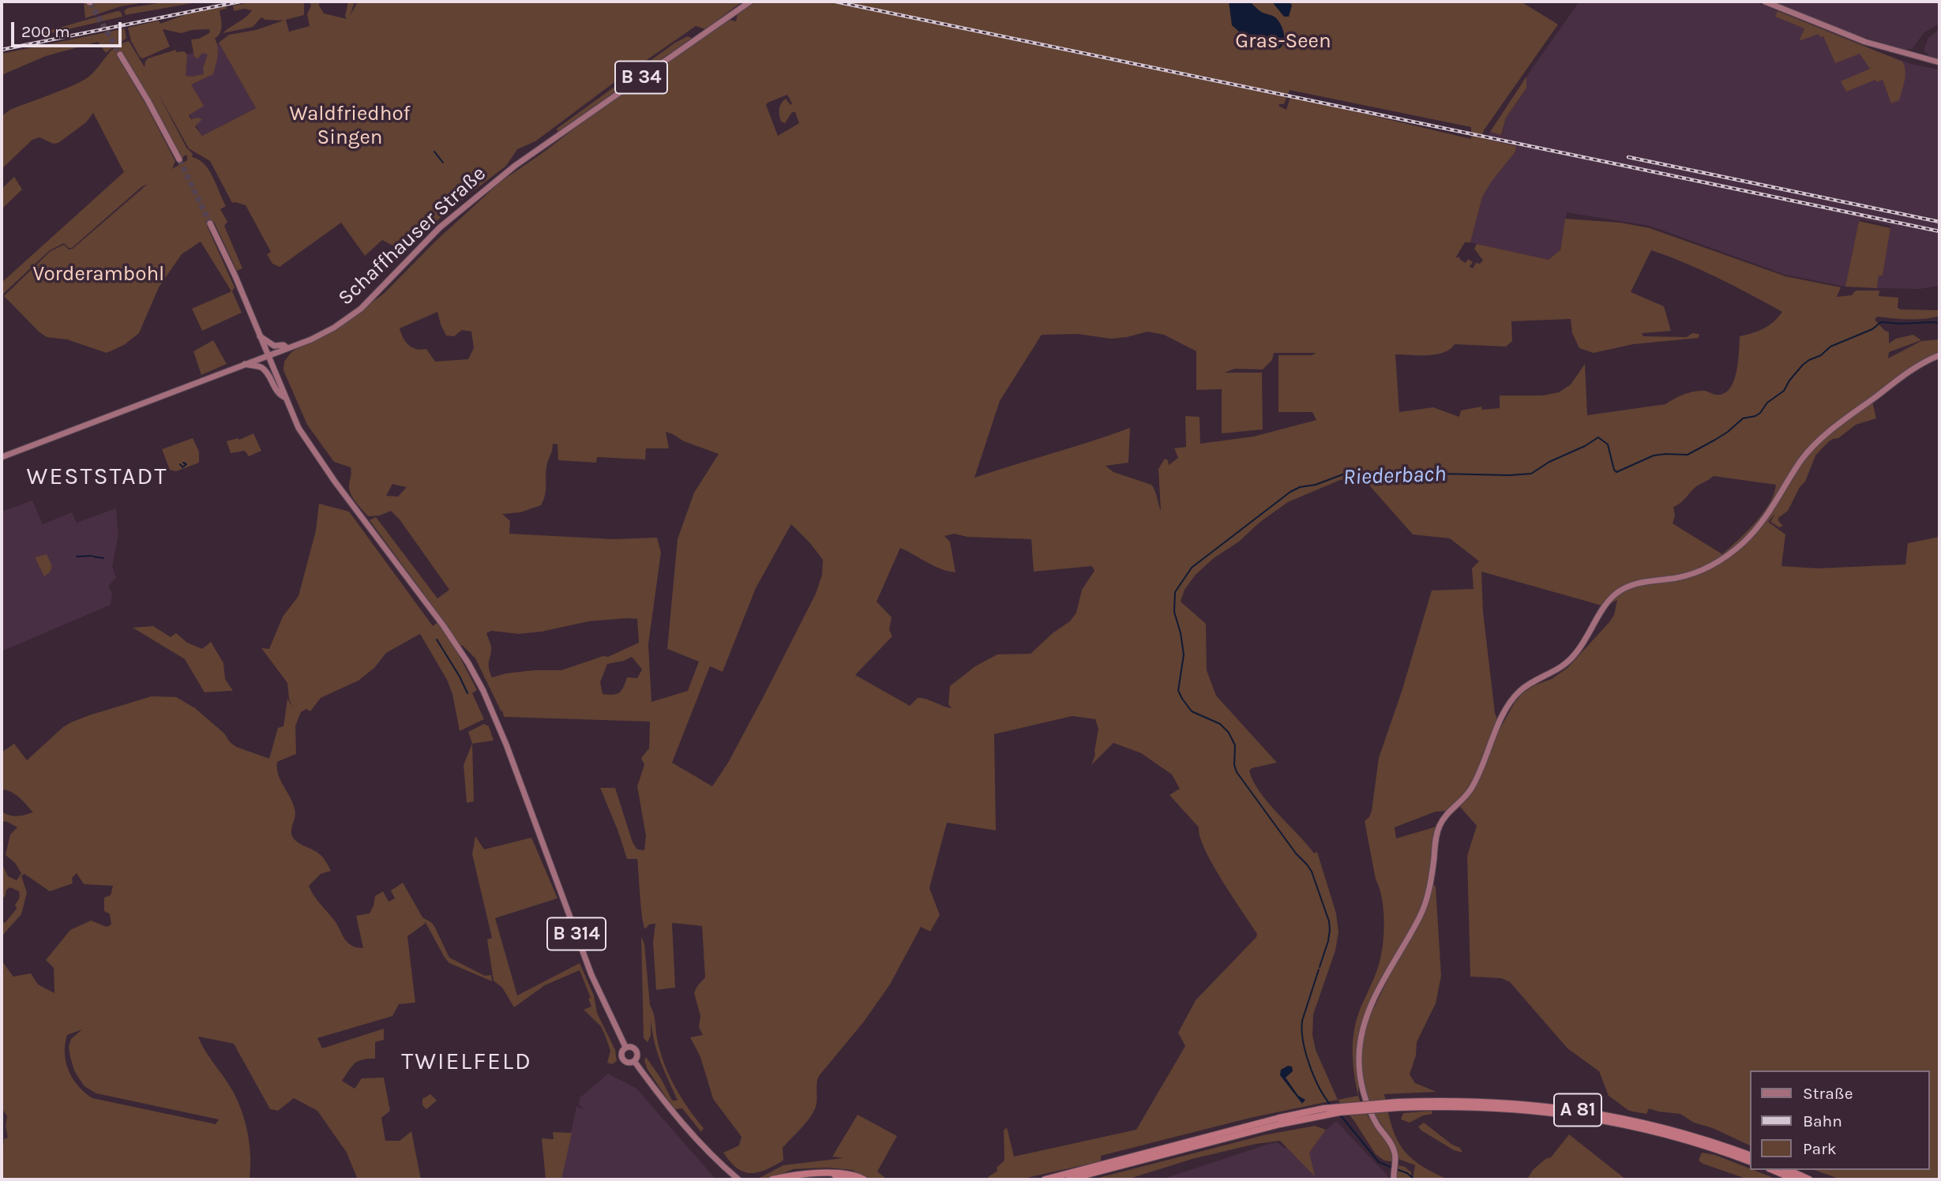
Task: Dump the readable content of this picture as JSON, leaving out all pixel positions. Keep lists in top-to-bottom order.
{
  "streets": {
    "highway": ["A 81"],
    "main road": ["B 34", "Schaffhauser Straße", "B 314"]
  },
  "crossings": [
    ["Schaffhauser Straße", "B 314"]
  ],
  "districts": ["WESTSTADT", "TWIELFELD"],
  "water": ["Riederbach"],
  "parks": ["Gras-Seen", "Waldfriedhof Singen", "Vorderambohl"],
  "legend": ["Straße", "Bahn", "Park"],
  "scale_bar": "200 m"
}
